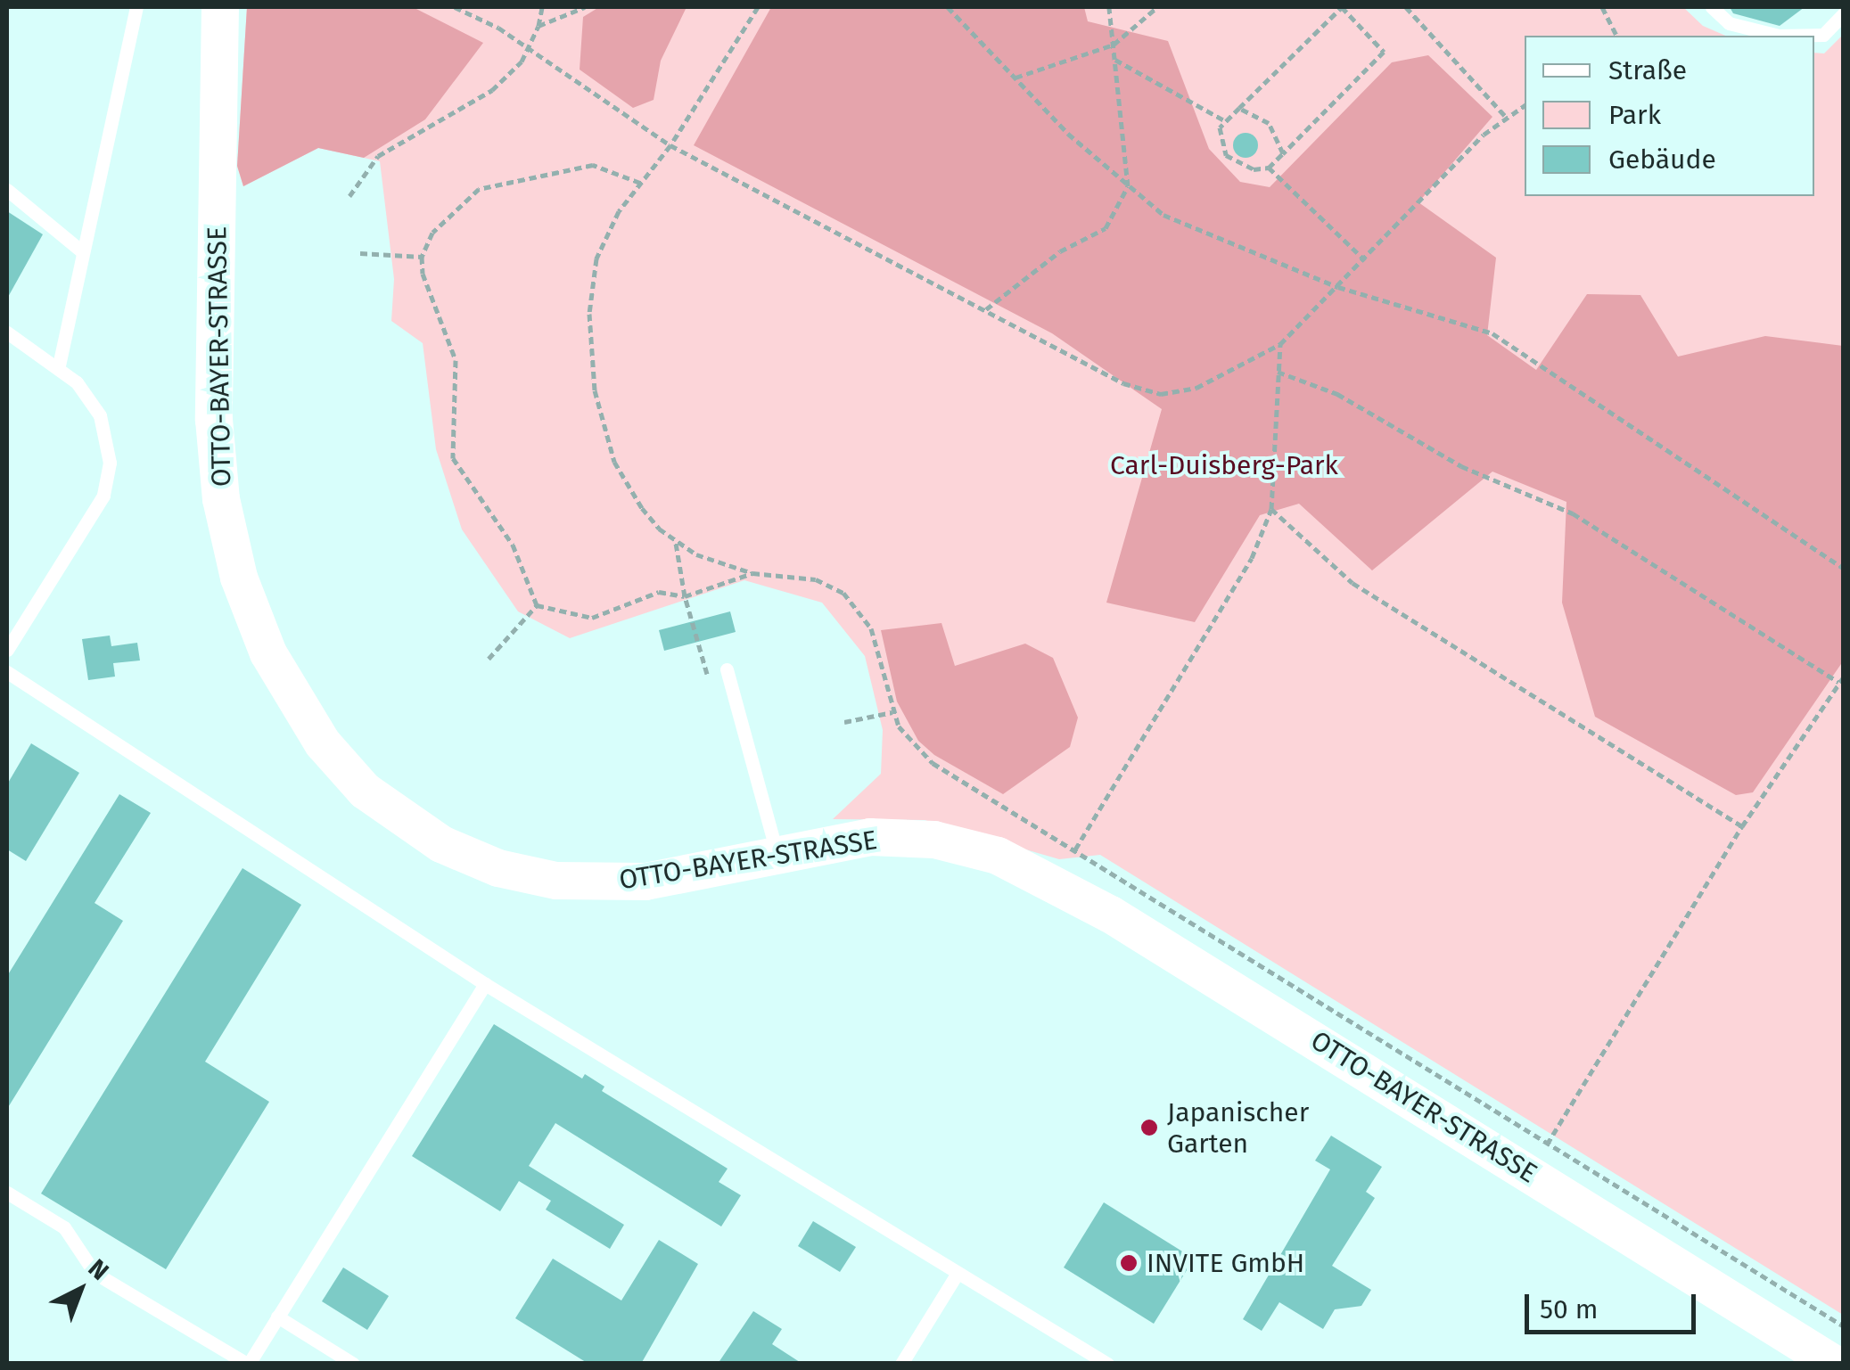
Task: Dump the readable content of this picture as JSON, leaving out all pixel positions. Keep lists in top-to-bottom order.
{
  "streets": {
    "street": ["OTTO-BAYER-STRASSE"]
  },
  "parks": ["Carl-Duisberg-Park"],
  "places": ["Japanischer Garten", "INVITE GmbH"],
  "legend": ["Straße", "Park", "Gebäude"],
  "scale_bar": "50 m",
  "north": "top right"
}
